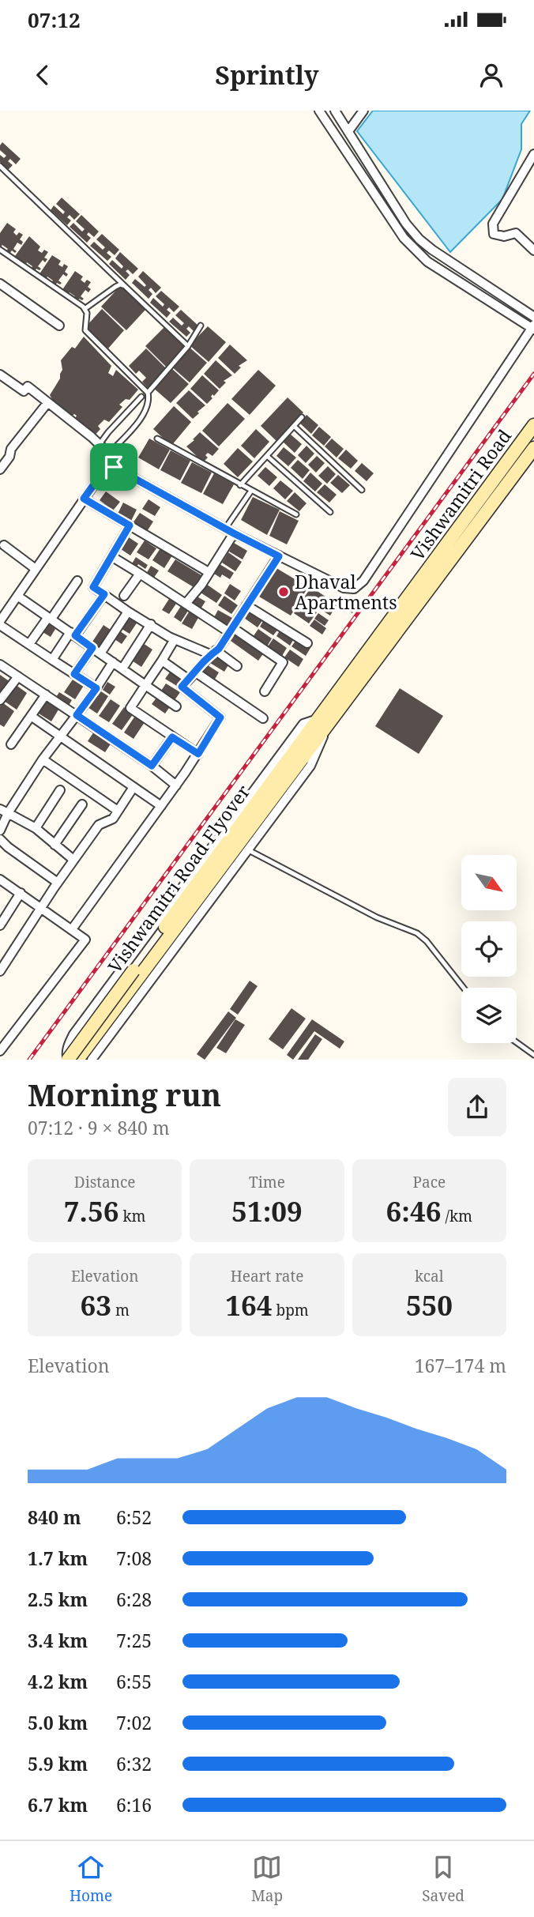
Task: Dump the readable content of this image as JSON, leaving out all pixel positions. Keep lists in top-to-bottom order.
{
  "streets": {
    "main road": ["Vishwamitri Road", "Vishwamitri Road Flyover"]
  },
  "crossings": [
    ["Vishwamitri Road", "Vishwamitri Road Flyover"]
  ],
  "places": ["Dhaval Apartments"],
  "north": "bottom right",
  "page": {
    "status": "07:12",
    "header": "Sprintly",
    "heading": ["Morning run", "07:12 · 9 × 840 m"],
    "stats": [
      ["Distance", "7.56 km"],
      ["Time", "51:09"],
      ["Pace", "6:46 /km"],
      ["Elevation", "63 m"],
      ["Heart rate", "164 bpm"],
      ["kcal", "550"]
    ],
    "chart": ["Elevation", "167–174 m"],
    "list": [
      {
        "name": "840 m",
        "note": "6:52"
      },
      {
        "name": "1.7 km",
        "note": "7:08"
      },
      {
        "name": "2.5 km",
        "note": "6:28"
      },
      {
        "name": "3.4 km",
        "note": "7:25"
      },
      {
        "name": "4.2 km",
        "note": "6:55"
      },
      {
        "name": "5.0 km",
        "note": "7:02"
      },
      {
        "name": "5.9 km",
        "note": "6:32"
      },
      {
        "name": "6.7 km",
        "note": "6:16"
      }
    ],
    "tabs": ["Home", "Map", "Saved"]
  }
}
